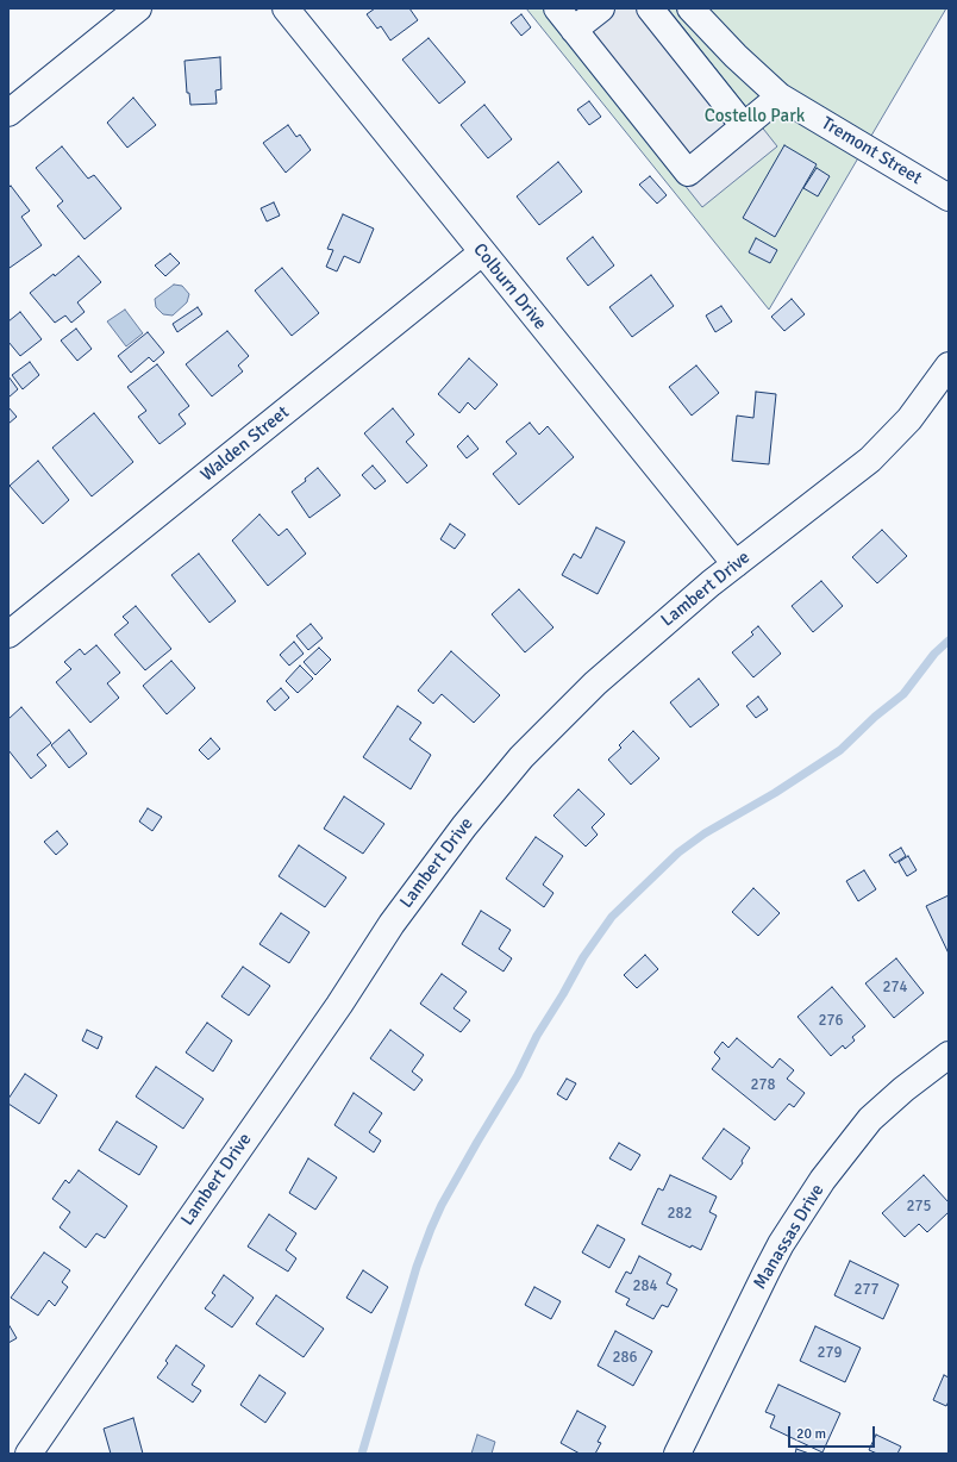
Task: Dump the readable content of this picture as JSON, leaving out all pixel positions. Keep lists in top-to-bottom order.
{
  "streets": {
    "street": [
      "Tremont Street",
      "Colburn Drive",
      "Walden Street",
      "Lambert Drive",
      "Manassas Drive"
    ]
  },
  "crossings": [
    ["Colburn Drive", "Walden Street"],
    ["Colburn Drive", "Lambert Drive"]
  ],
  "parks": ["Costello Park"],
  "house_numbers": [
    "274",
    "276",
    "278",
    "275",
    "282",
    "284",
    "277",
    "279",
    "286"
  ],
  "scale_bar": "20 m"
}
